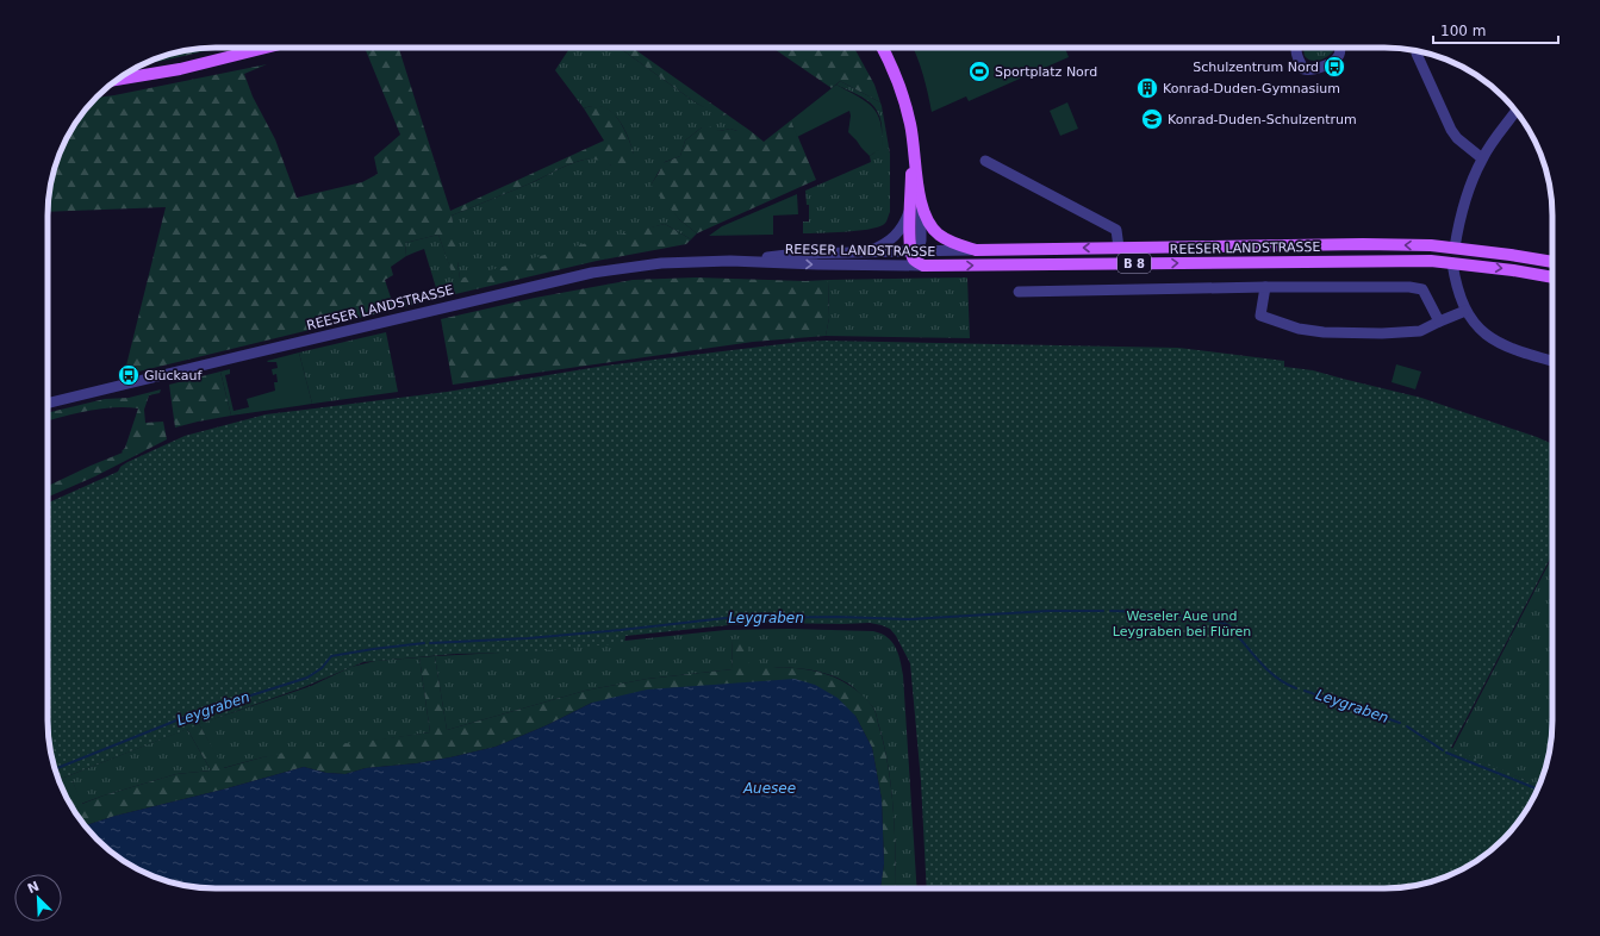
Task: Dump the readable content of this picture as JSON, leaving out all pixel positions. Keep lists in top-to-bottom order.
{
  "streets": {
    "main road": ["REESER LANDSTRASSE", "B 8"]
  },
  "crossings": [
    ["REESER LANDSTRASSE", "B 8"]
  ],
  "water": ["Leygraben", "Auesee"],
  "parks": ["Weseler Aue und Leygraben bei Flüren"],
  "places": {
    "bus stop": ["Schulzentrum Nord", "Glückauf"],
    "sports": ["Sportplatz Nord"],
    "building": ["Konrad-Duden-Gymnasium"],
    "school or university": ["Konrad-Duden-Schulzentrum"]
  },
  "scale_bar": "100 m",
  "north": "top left"
}
